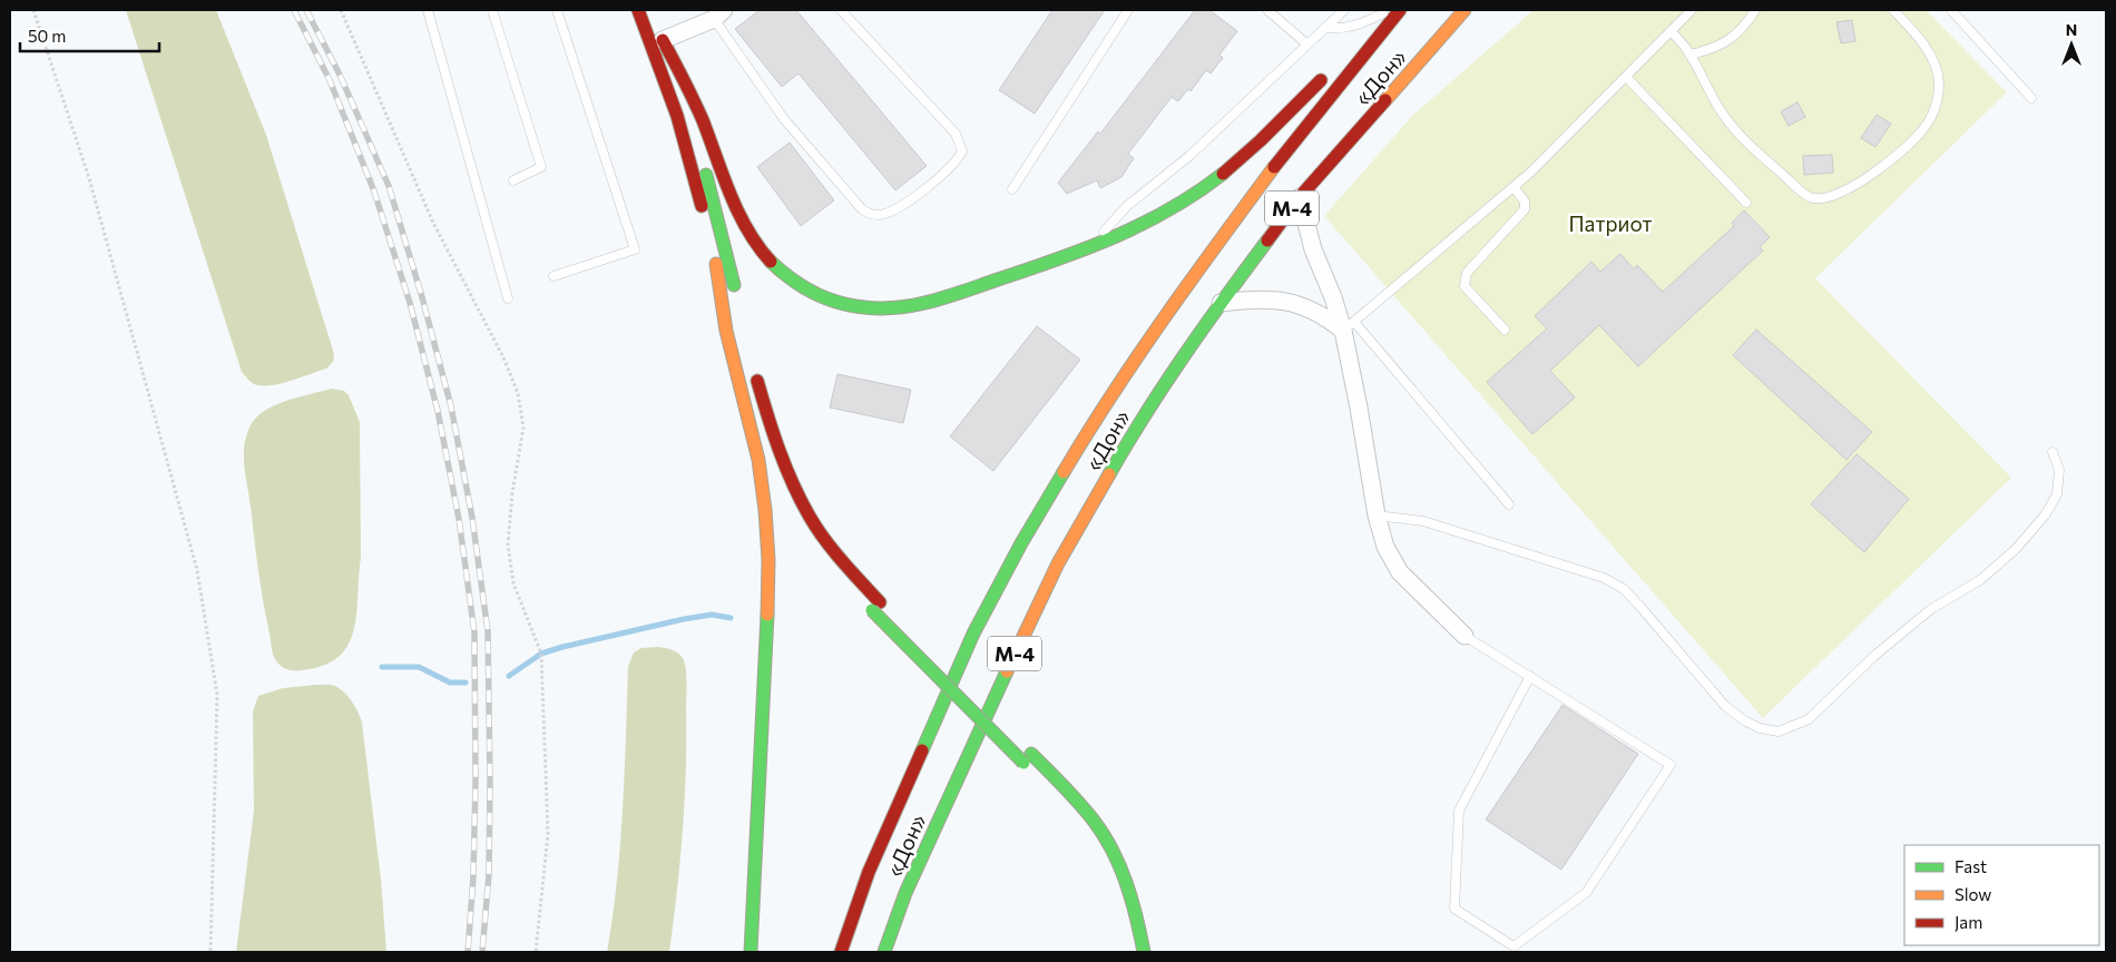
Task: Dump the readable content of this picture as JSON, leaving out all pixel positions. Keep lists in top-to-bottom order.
{
  "streets": {
    "main road": ["«Дон»", "М-4"]
  },
  "parks": ["Патриот"],
  "legend": ["Fast", "Slow", "Jam"],
  "scale_bar": "50 m",
  "north": "top"
}
